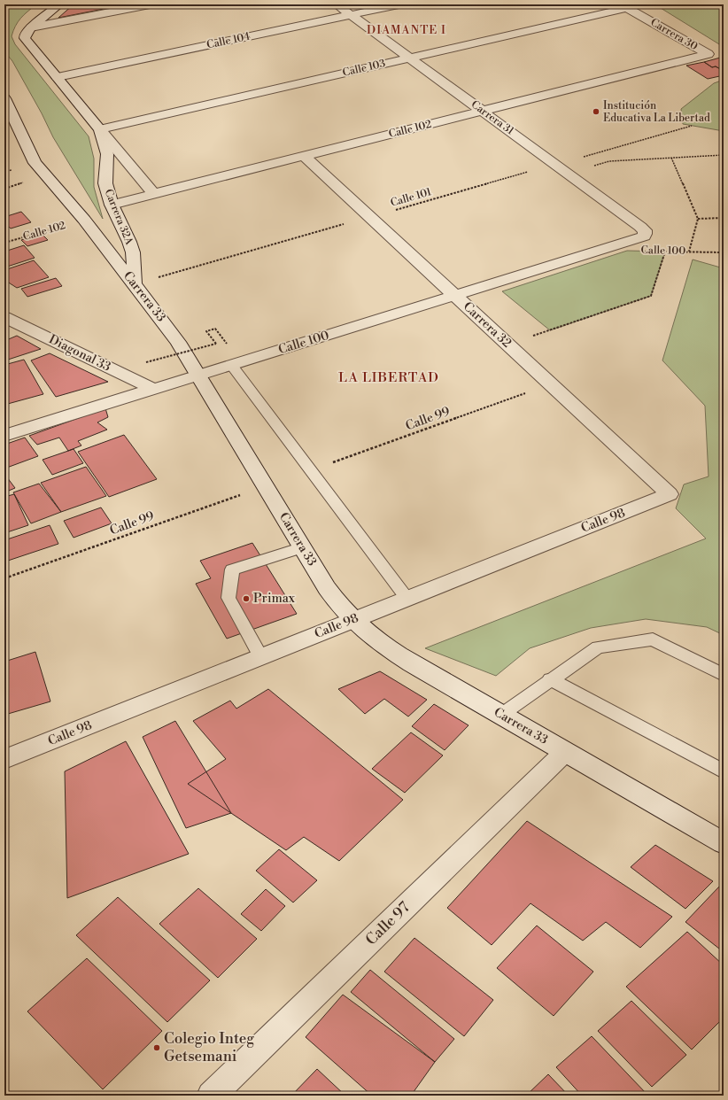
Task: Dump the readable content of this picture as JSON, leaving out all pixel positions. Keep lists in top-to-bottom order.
{
  "streets": {
    "street": [
      "Carrera 30",
      "Calle 104",
      "Calle 103",
      "Carrera 31",
      "Calle 102",
      "Carrera 32A",
      "Calle 100",
      "Carrera 33",
      "Carrera 32",
      "Diagonal 33",
      "Calle 98",
      "Calle 97"
    ],
    "path": ["Calle 101", "Calle 99"]
  },
  "crossings": [
    ["Carrera 30", "Calle 103"],
    ["Carrera 30", "Calle 102"],
    ["Calle 104", "Carrera 31"],
    ["Calle 104", "Carrera 32A"],
    ["Calle 103", "Carrera 31"],
    ["Calle 103", "Carrera 32A"],
    ["Carrera 31", "Calle 102"],
    ["Carrera 31", "Calle 101"],
    ["Carrera 31", "Calle 100"],
    ["Calle 102", "Carrera 32A"],
    ["Calle 102", "Carrera 33"],
    ["Calle 102", "Carrera 32"],
    ["Calle 101", "Carrera 32A"],
    ["Calle 101", "Carrera 33"],
    ["Calle 101", "Carrera 32"],
    ["Carrera 32A", "Carrera 33"],
    ["Calle 100", "Carrera 33"],
    ["Calle 100", "Carrera 32"],
    ["Calle 100", "Diagonal 33"],
    ["Carrera 33", "Calle 99"],
    ["Carrera 33", "Calle 98"],
    ["Carrera 33", "Calle 97"],
    ["Carrera 32", "Calle 99"],
    ["Carrera 32", "Calle 98"]
  ],
  "districts": ["DIAMANTE I", "LA LIBERTAD"],
  "places": ["Institución Educativa La Libertad", "Primax", "Colegio Integ Getsemani"]
}
